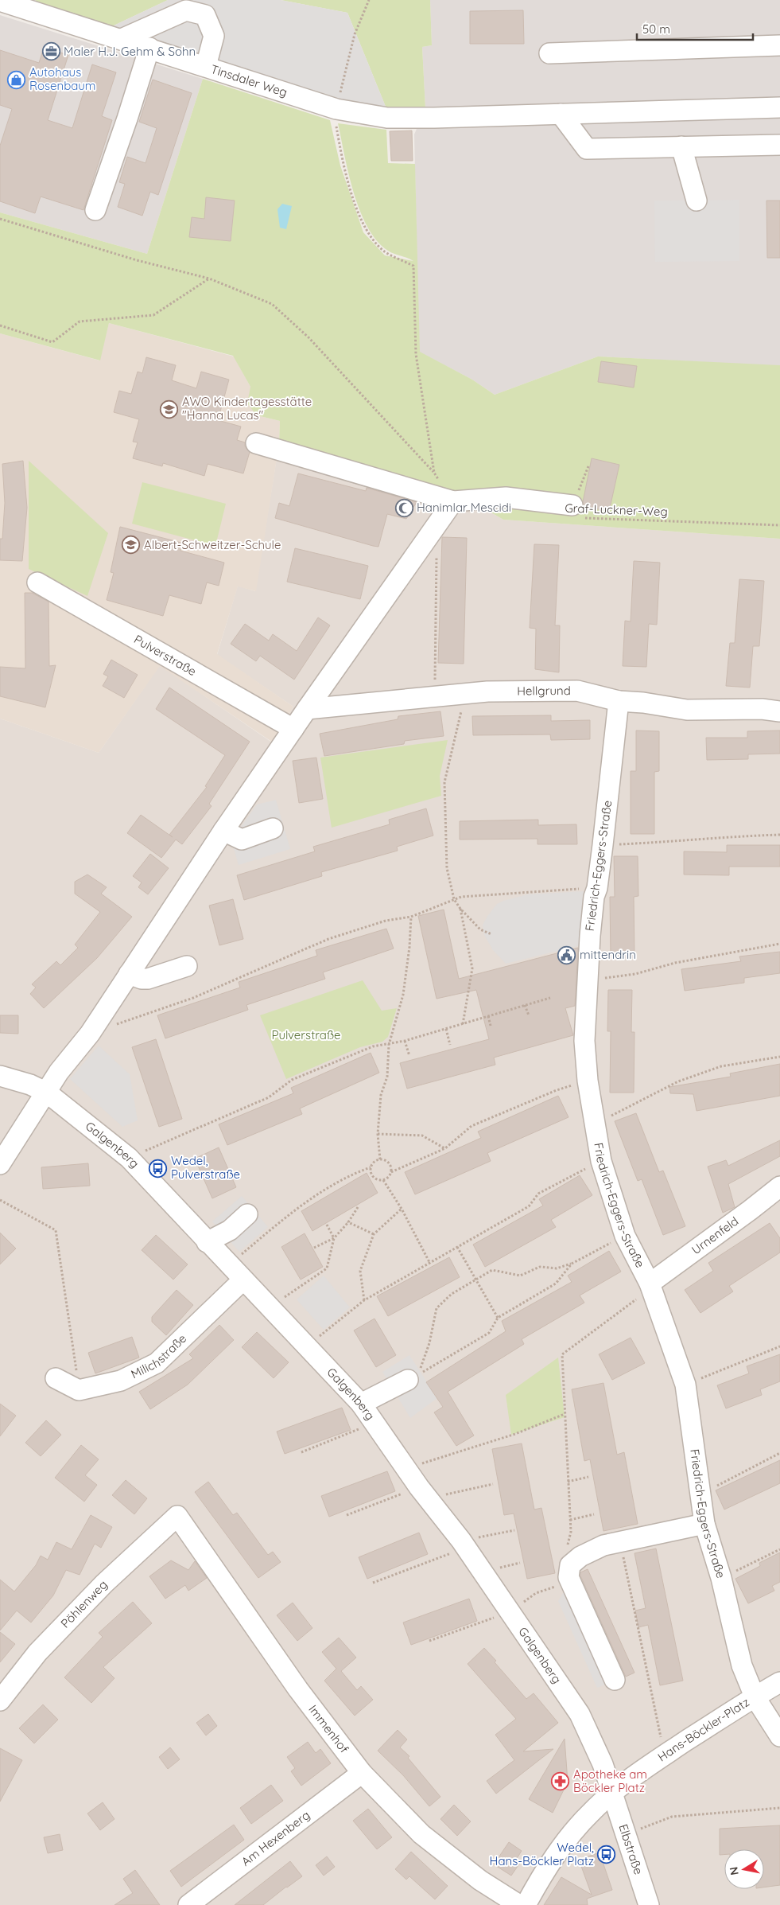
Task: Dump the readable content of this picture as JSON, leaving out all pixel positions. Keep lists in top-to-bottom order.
{
  "streets": {
    "street": [
      "Tinsdaler Weg",
      "Pulverstraße",
      "Hellgrund",
      "Friedrich-Eggers-Straße",
      "Galgenberg",
      "Urnenfeld",
      "Milichstraße",
      "Pöhlenweg",
      "Immenhof",
      "Hans-Böckler-Platz",
      "Am Hexenberg",
      "Elbstraße"
    ],
    "path": ["Graf-Luckner-Weg"]
  },
  "crossings": [
    ["Hellgrund", "Friedrich-Eggers-Straße"],
    ["Friedrich-Eggers-Straße", "Urnenfeld"],
    ["Friedrich-Eggers-Straße", "Hans-Böckler-Platz"],
    ["Galgenberg", "Milichstraße"],
    ["Galgenberg", "Hans-Böckler-Platz"],
    ["Galgenberg", "Elbstraße"],
    ["Pöhlenweg", "Immenhof"],
    ["Immenhof", "Am Hexenberg"],
    ["Hans-Böckler-Platz", "Elbstraße"]
  ],
  "parks": ["Pulverstraße"],
  "places": {
    "office": ["Maler H.J. Gehm & Sohn"],
    "shop": ["Autohaus Rosenbaum"],
    "school or university": ["AWO Kindertagesstätte \"Hanna Lucas\"", "Albert-Schweitzer-Schule"],
    "mosque": ["Hanimlar Mescidi"],
    "public building": ["mittendrin"],
    "bus stop": ["Wedel, Pulverstraße", "Wedel, Hans-Böckler Platz"],
    "pharmacy": ["Apotheke am Böckler Platz"]
  },
  "scale_bar": "50 m",
  "north": "left"
}
